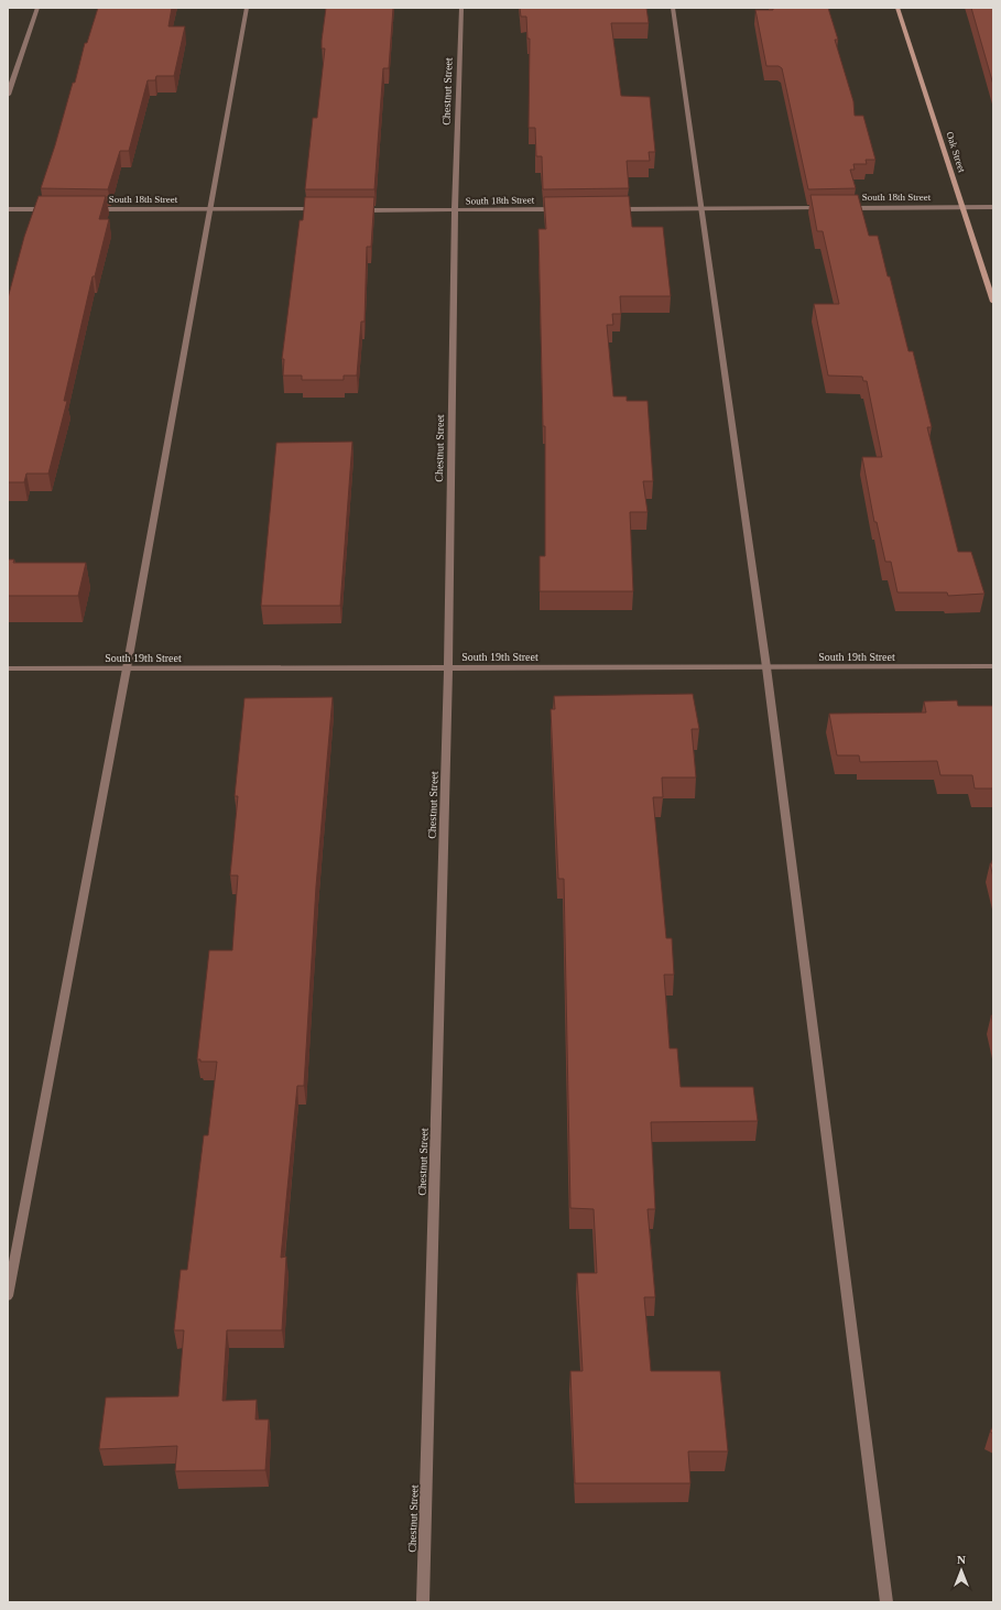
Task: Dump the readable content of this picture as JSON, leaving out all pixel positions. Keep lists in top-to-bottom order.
{
  "streets": {
    "street": [
      "Chestnut Street",
      "Oak Street",
      "South 18th Street",
      "South 19th Street"
    ]
  },
  "crossings": [
    ["Chestnut Street", "South 18th Street"],
    ["Chestnut Street", "South 19th Street"],
    ["Oak Street", "South 18th Street"]
  ],
  "north": "top"
}
